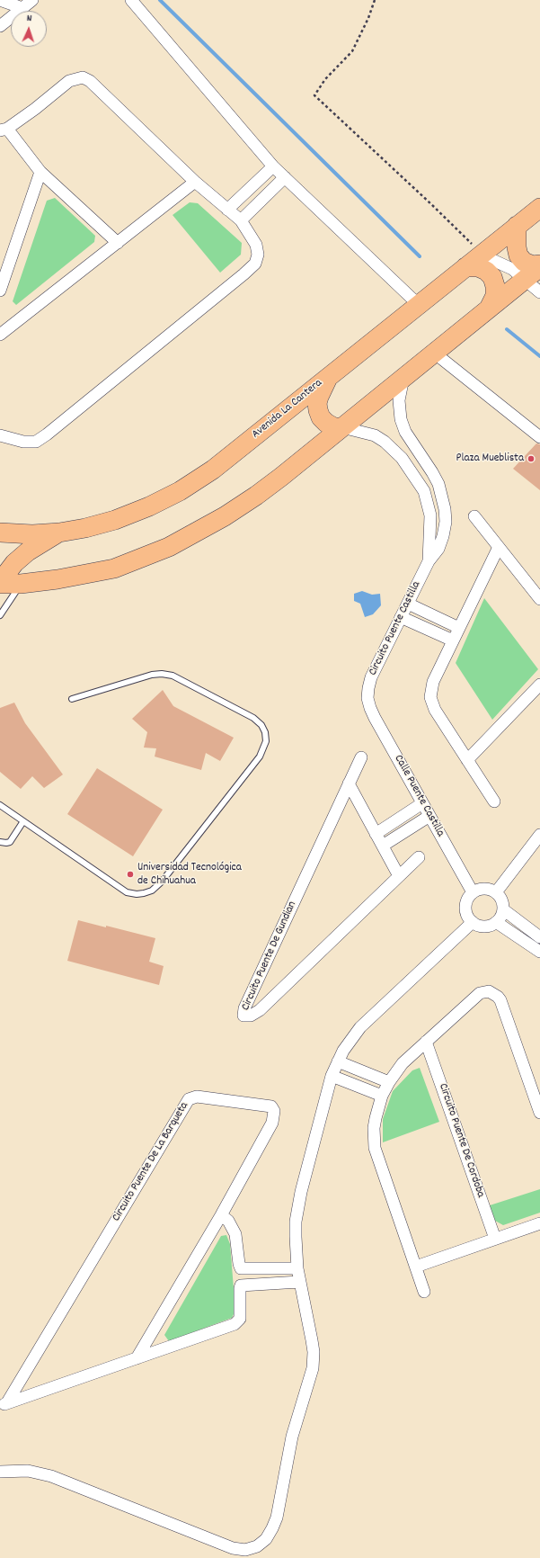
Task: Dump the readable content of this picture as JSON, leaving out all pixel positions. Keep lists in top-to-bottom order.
{
  "streets": {
    "main road": ["Avenida La Cantera"],
    "street": [
      "Circuito Puente Castilla",
      "Calle Puente Castilla",
      "Circuito Puente De Gundian",
      "Circuito Puente De Cordoba",
      "Circuito Puente De La Barqueta"
    ]
  },
  "crossings": [
    ["Circuito Puente Castilla", "Calle Puente Castilla"]
  ],
  "places": ["Plaza Mueblista", "Universidad Tecnológica de Chihuahua"],
  "north": "top"
}
